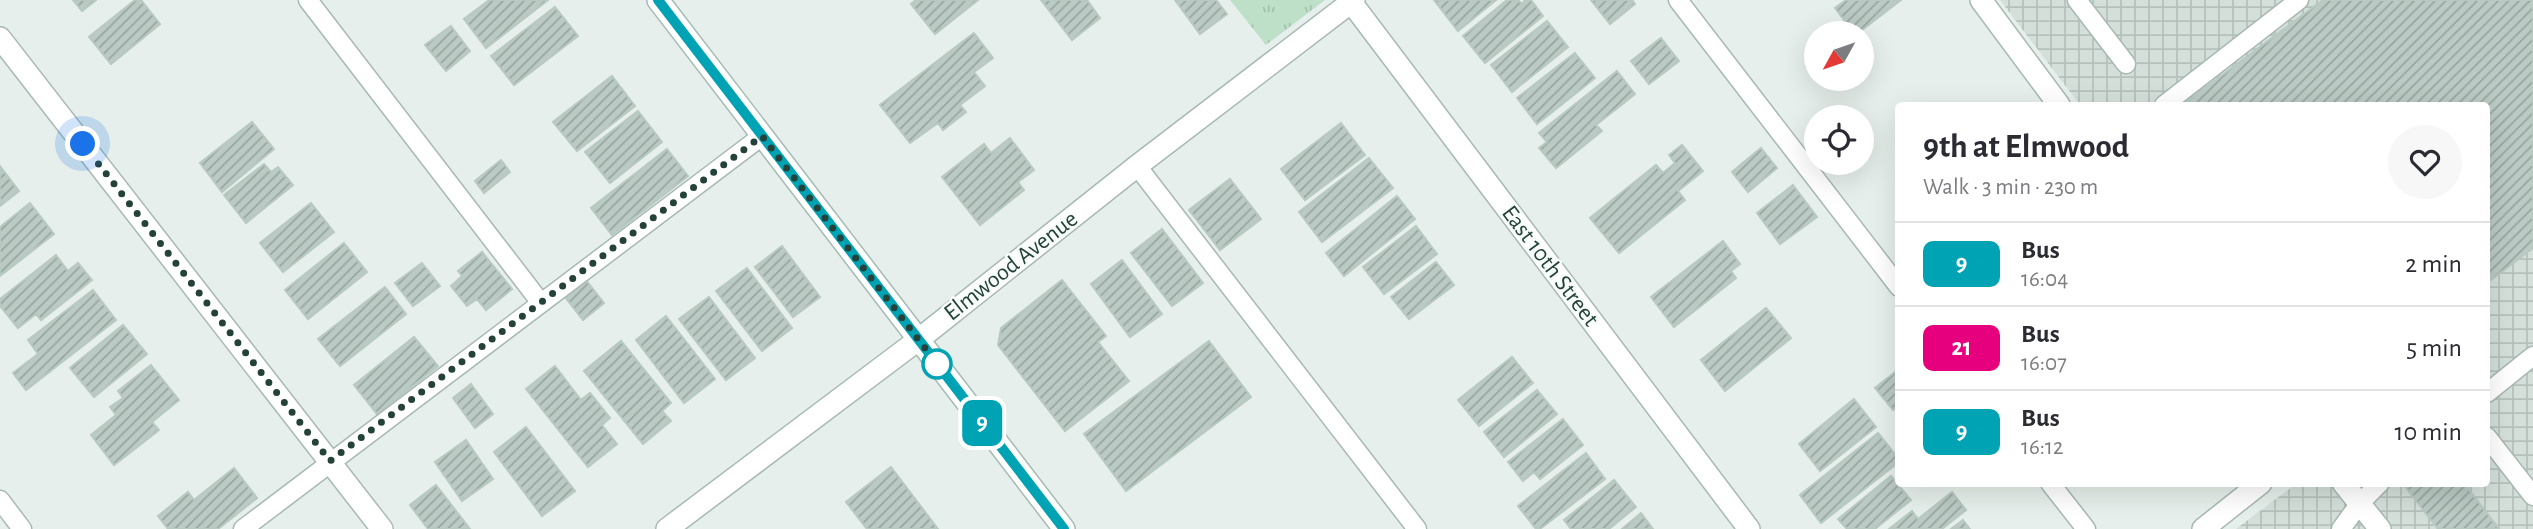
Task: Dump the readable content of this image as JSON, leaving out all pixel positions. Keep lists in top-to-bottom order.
{
  "streets": {
    "street": ["Elmwood Avenue", "East 10th Street"]
  },
  "crossings": [
    ["Elmwood Avenue", "East 10th Street"]
  ],
  "lines": ["bus line 9"],
  "north": "bottom left",
  "page": {
    "on_map": "9",
    "heading": ["9th at Elmwood", "Walk · 3 min · 230 m"],
    "list": [
      {
        "mark": "9",
        "name": "Bus",
        "note": "16:04",
        "value": "2 min"
      },
      {
        "mark": "21",
        "name": "Bus",
        "note": "16:07",
        "value": "5 min"
      },
      {
        "mark": "9",
        "name": "Bus",
        "note": "16:12",
        "value": "10 min"
      }
    ]
  }
}
